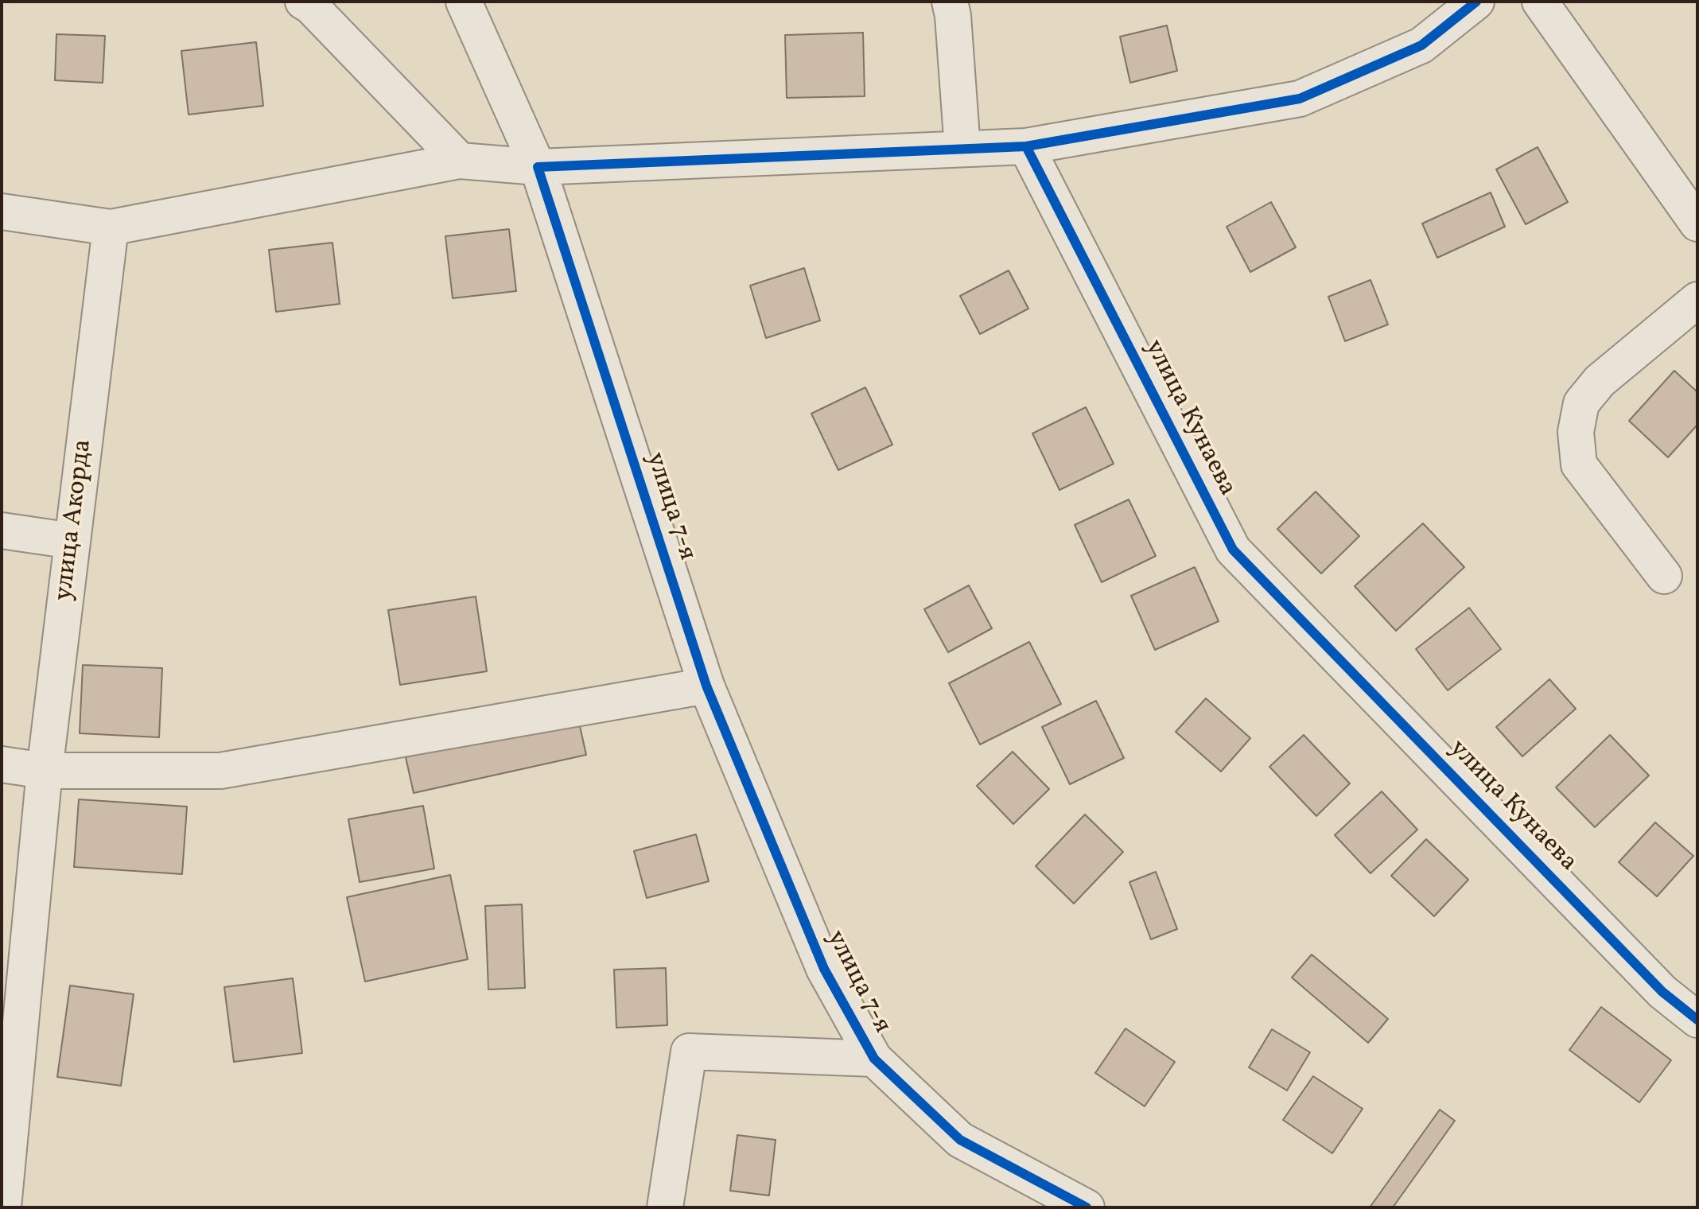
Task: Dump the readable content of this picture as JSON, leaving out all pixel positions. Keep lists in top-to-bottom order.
{
  "streets": {
    "street": ["улица Кунаева", "улица 7-я", "улица Акорда"]
  }
}
